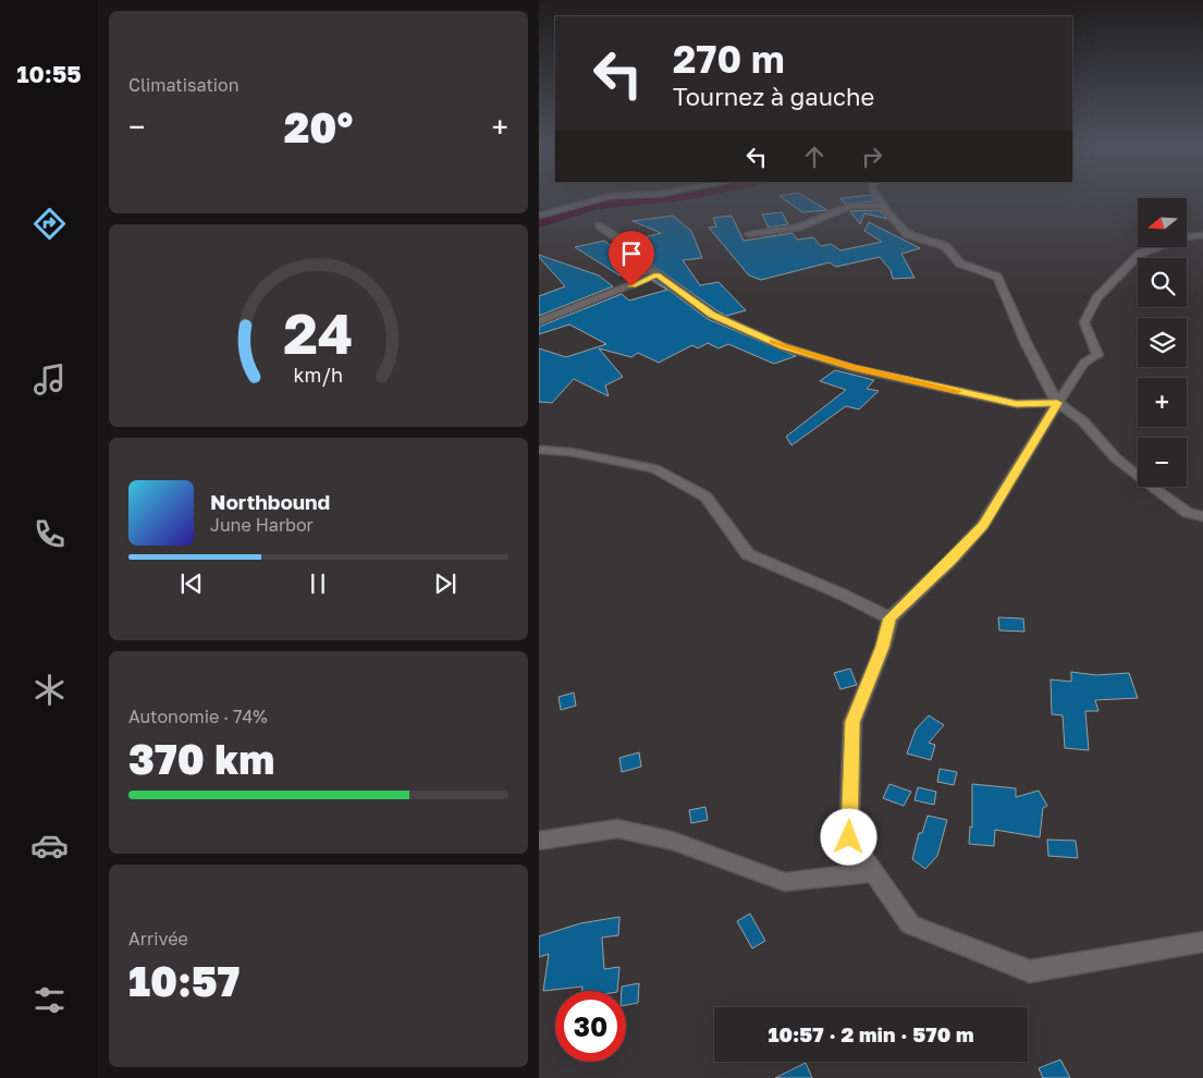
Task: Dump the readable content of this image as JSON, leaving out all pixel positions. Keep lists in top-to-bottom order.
{
  "north": "left",
  "page": {
    "tabs": "10:55",
    "tile": [
      "Climatisation",
      ["Autonomie · 74%", "370 km"],
      ["Arrivée", "10:57"]
    ],
    "turn": ["270 m", "Tournez à gauche"],
    "heat": ["−", "20°", "+"],
    "map_buttons": ["+", "−"],
    "song": ["Northbound", "June Harbor"],
    "limit": "30",
    "trip": "10:57 · 2 min · 570 m",
    "gauge": ["24", "km/h"]
  }
}
